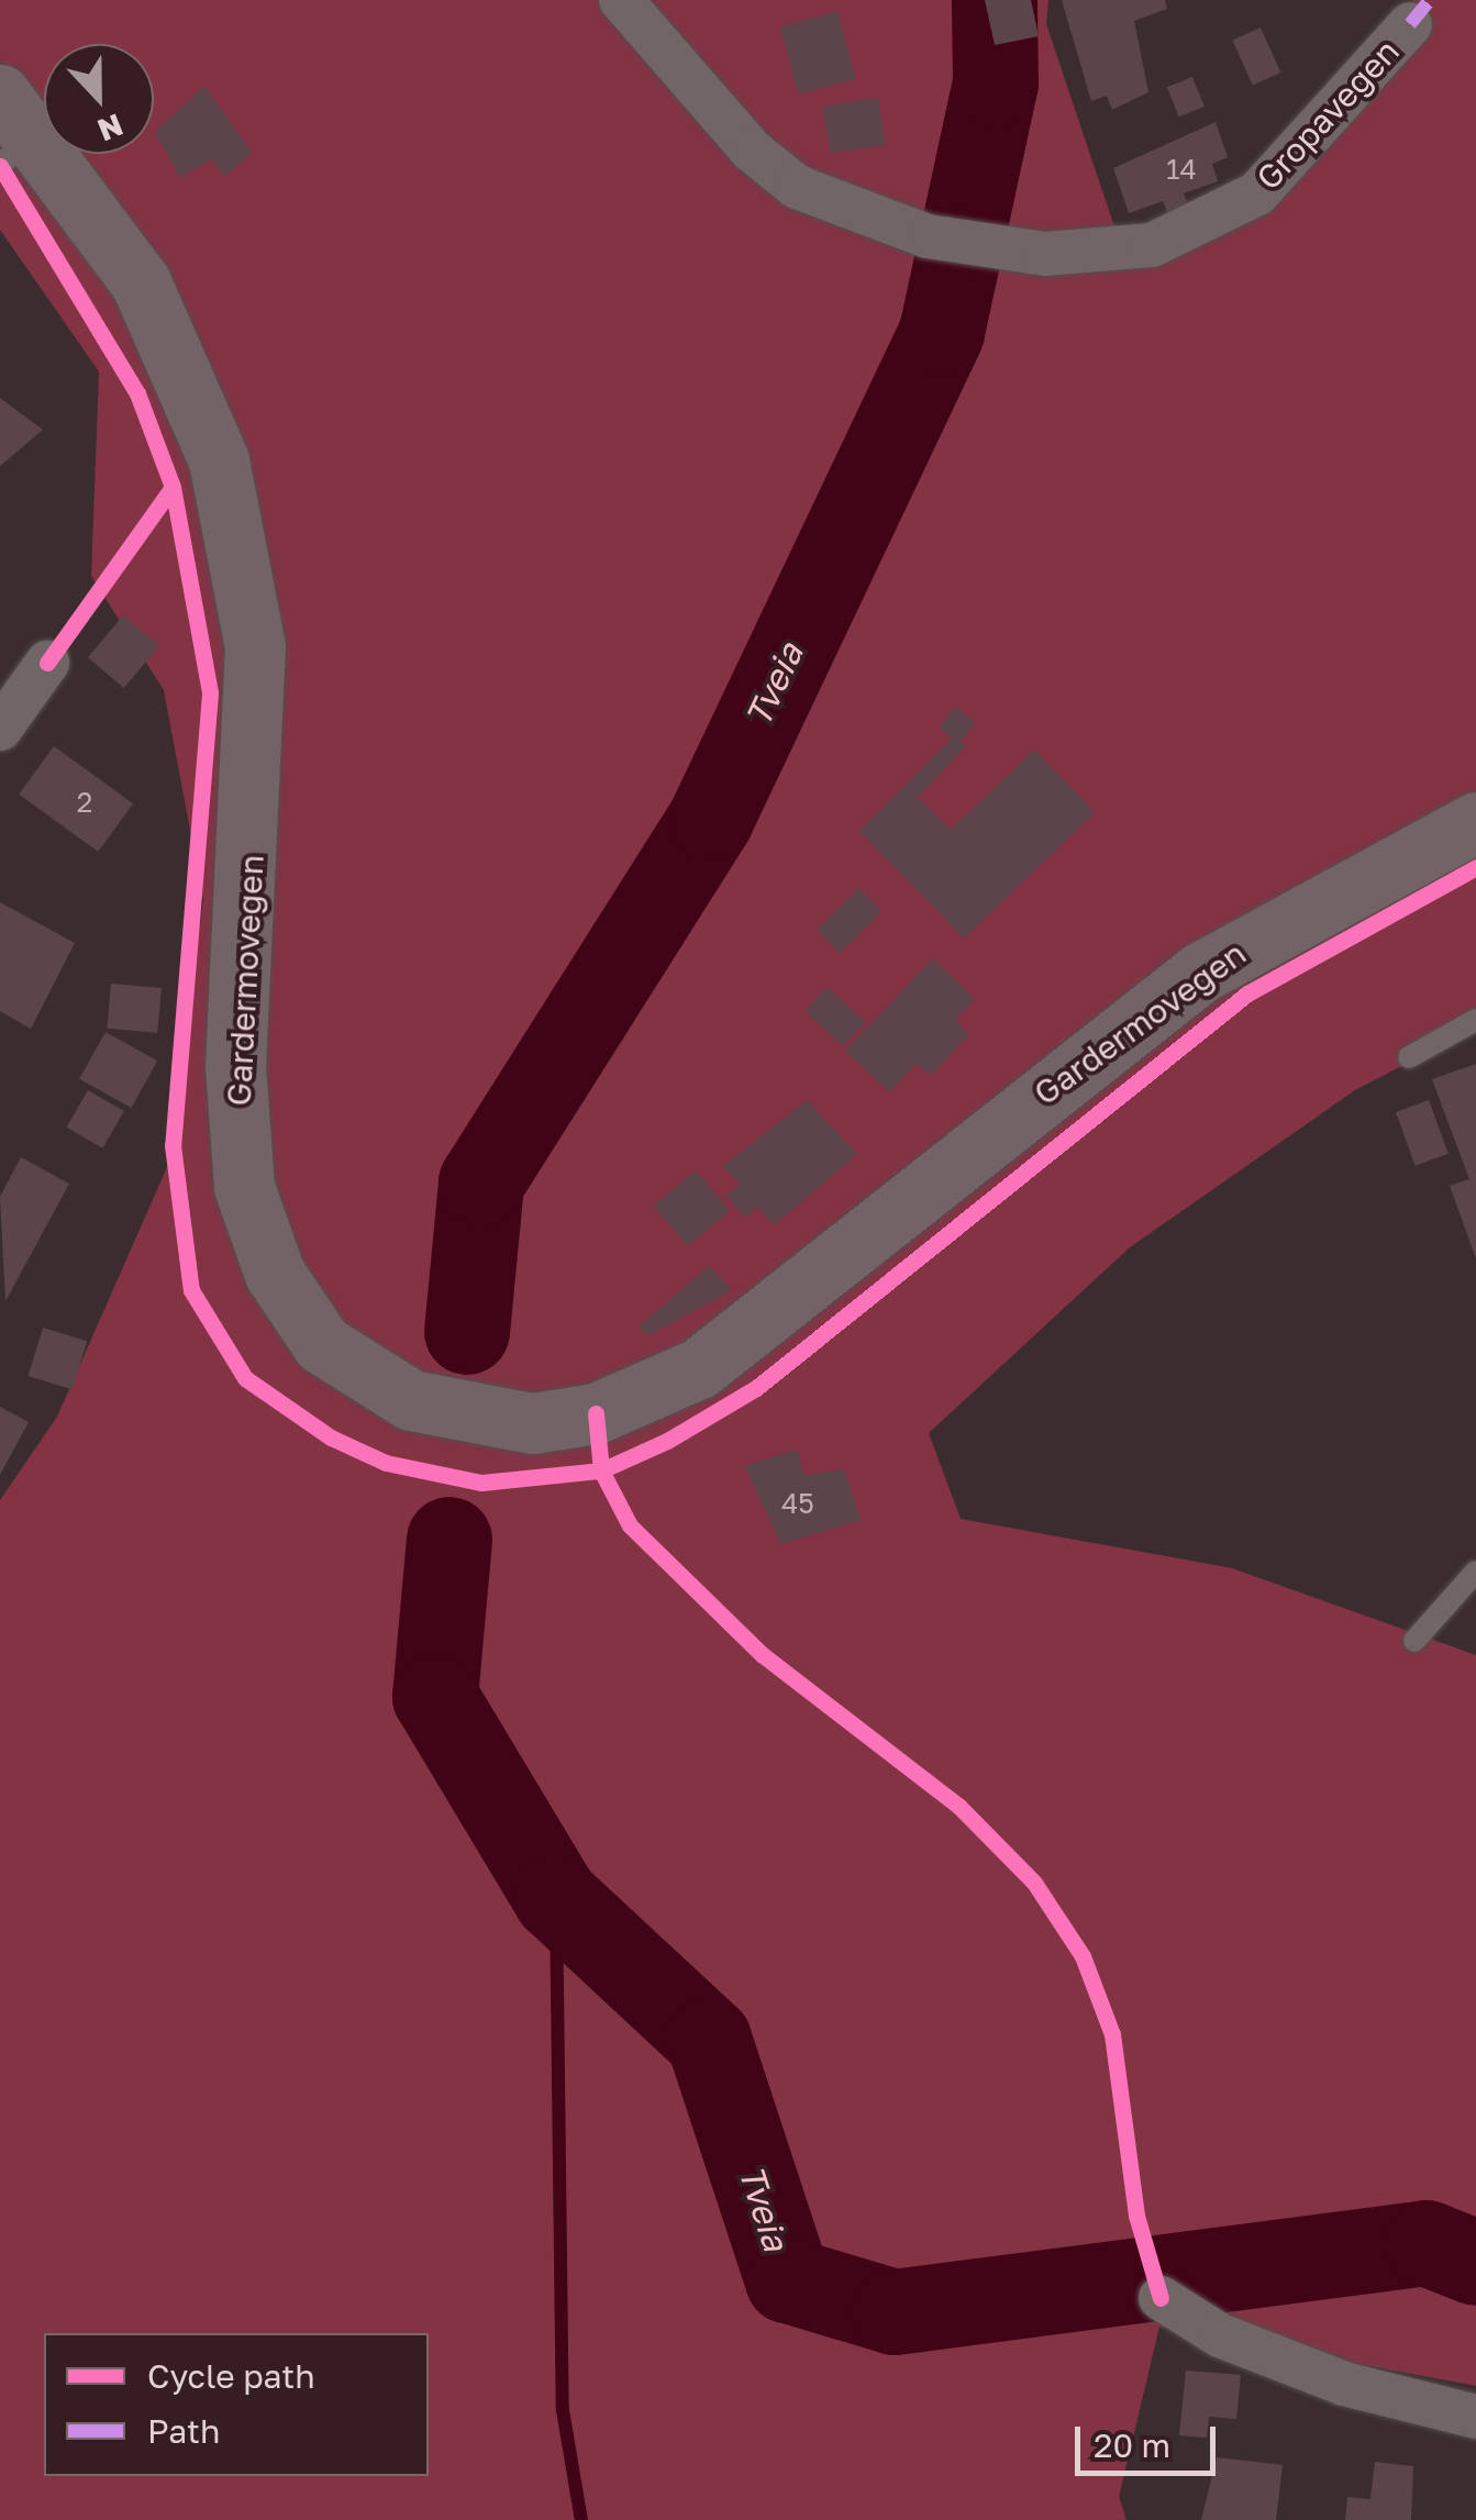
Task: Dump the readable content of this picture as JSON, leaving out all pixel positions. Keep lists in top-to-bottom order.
{
  "streets": {
    "main road": ["Gardermovegen"],
    "street": ["Gropavegen"]
  },
  "water": ["Tveia"],
  "house_numbers": ["14", "2", "45"],
  "legend": ["Cycle path", "Path"],
  "scale_bar": "20 m",
  "north": "bottom"
}
